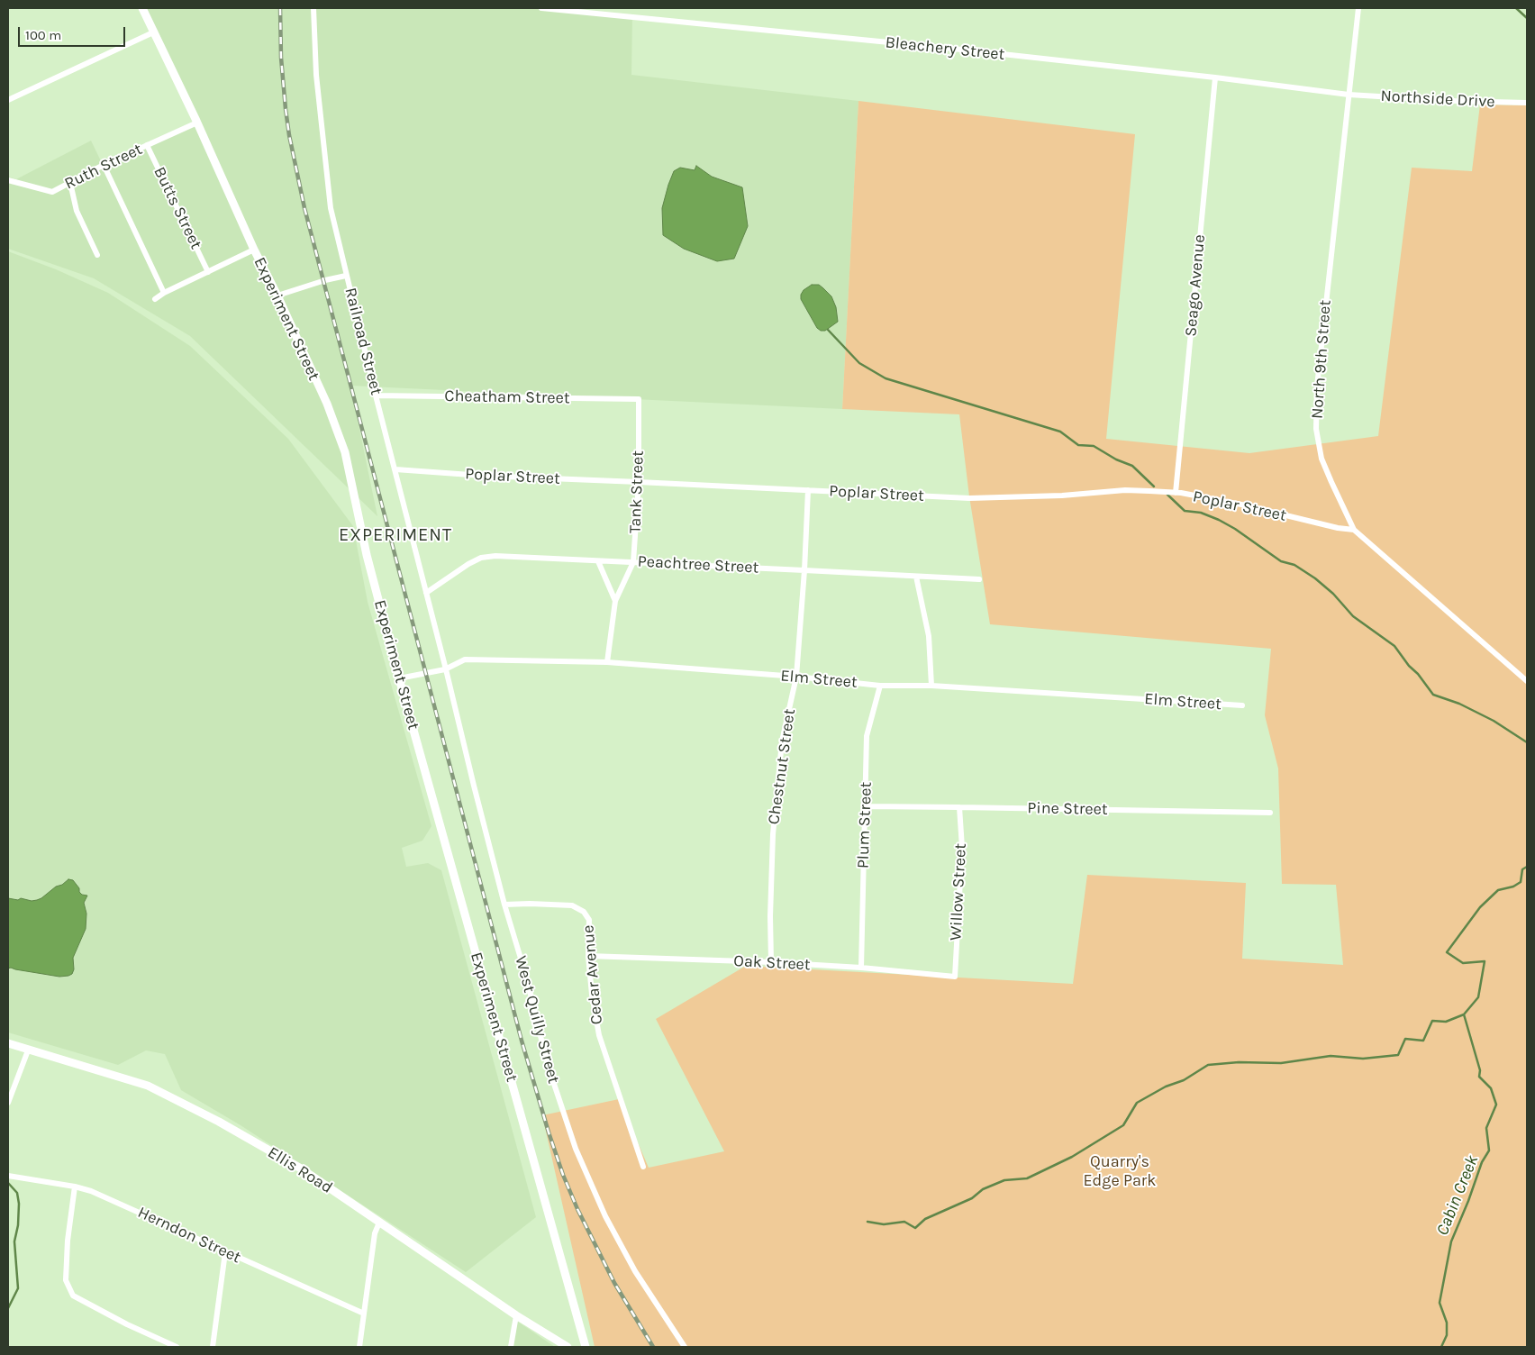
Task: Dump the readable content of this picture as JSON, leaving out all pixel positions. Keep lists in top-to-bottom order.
{
  "streets": {
    "main road": ["Experiment Street", "Ellis Road"],
    "street": [
      "Bleachery Street",
      "Northside Drive",
      "Ruth Street",
      "Butts Street",
      "Seago Avenue",
      "Railroad Street",
      "North 9th Street",
      "Cheatham Street",
      "Poplar Street",
      "Tank Street",
      "Peachtree Street",
      "Elm Street",
      "Chestnut Street",
      "Pine Street",
      "Plum Street",
      "Willow Street",
      "Oak Street",
      "Cedar Avenue",
      "West Quilly Street",
      "Herndon Street"
    ]
  },
  "crossings": [
    ["Bleachery Street", "Northside Drive"],
    ["Bleachery Street", "Seago Avenue"],
    ["Bleachery Street", "North 9th Street"],
    ["Northside Drive", "North 9th Street"],
    ["Ruth Street", "Butts Street"],
    ["Ruth Street", "Experiment Street"],
    ["Seago Avenue", "Poplar Street"],
    ["Experiment Street", "Elm Street"],
    ["Railroad Street", "Cheatham Street"],
    ["Railroad Street", "Poplar Street"],
    ["Railroad Street", "Peachtree Street"],
    ["Railroad Street", "Elm Street"],
    ["Railroad Street", "West Quilly Street"],
    ["North 9th Street", "Poplar Street"],
    ["Cheatham Street", "Tank Street"],
    ["Poplar Street", "Tank Street"],
    ["Poplar Street", "Chestnut Street"],
    ["Tank Street", "Peachtree Street"],
    ["Tank Street", "Elm Street"],
    ["Peachtree Street", "Chestnut Street"],
    ["Elm Street", "Chestnut Street"],
    ["Elm Street", "Plum Street"],
    ["Elm Street", "West Quilly Street"],
    ["Chestnut Street", "Oak Street"],
    ["Pine Street", "Plum Street"],
    ["Pine Street", "Willow Street"],
    ["Plum Street", "Oak Street"],
    ["Willow Street", "Oak Street"],
    ["Oak Street", "Cedar Avenue"],
    ["Cedar Avenue", "West Quilly Street"]
  ],
  "districts": ["EXPERIMENT"],
  "water": ["Cabin Creek"],
  "parks": ["Quarry's Edge Park"],
  "scale_bar": "100 m"
}
